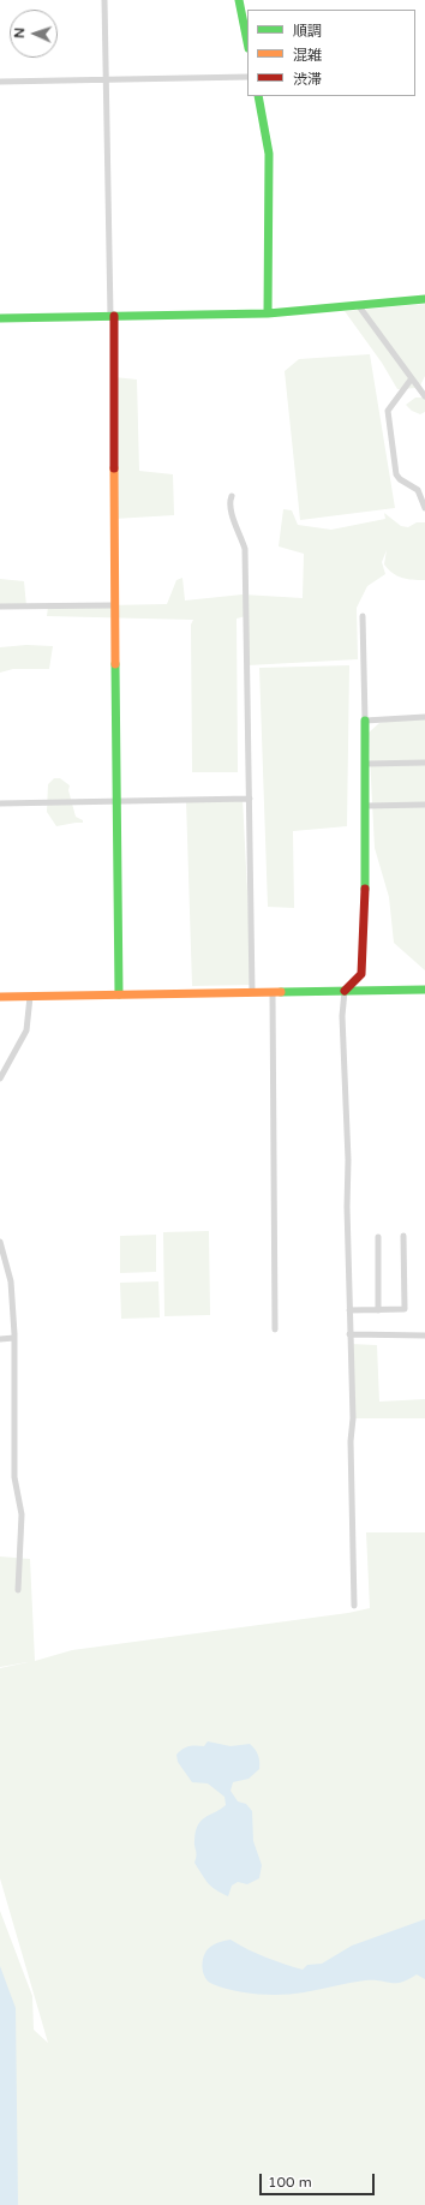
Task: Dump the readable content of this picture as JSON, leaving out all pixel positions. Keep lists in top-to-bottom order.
{
  "legend": ["順調", "混雑", "渋滞"],
  "scale_bar": "100 m",
  "north": "left"
}
